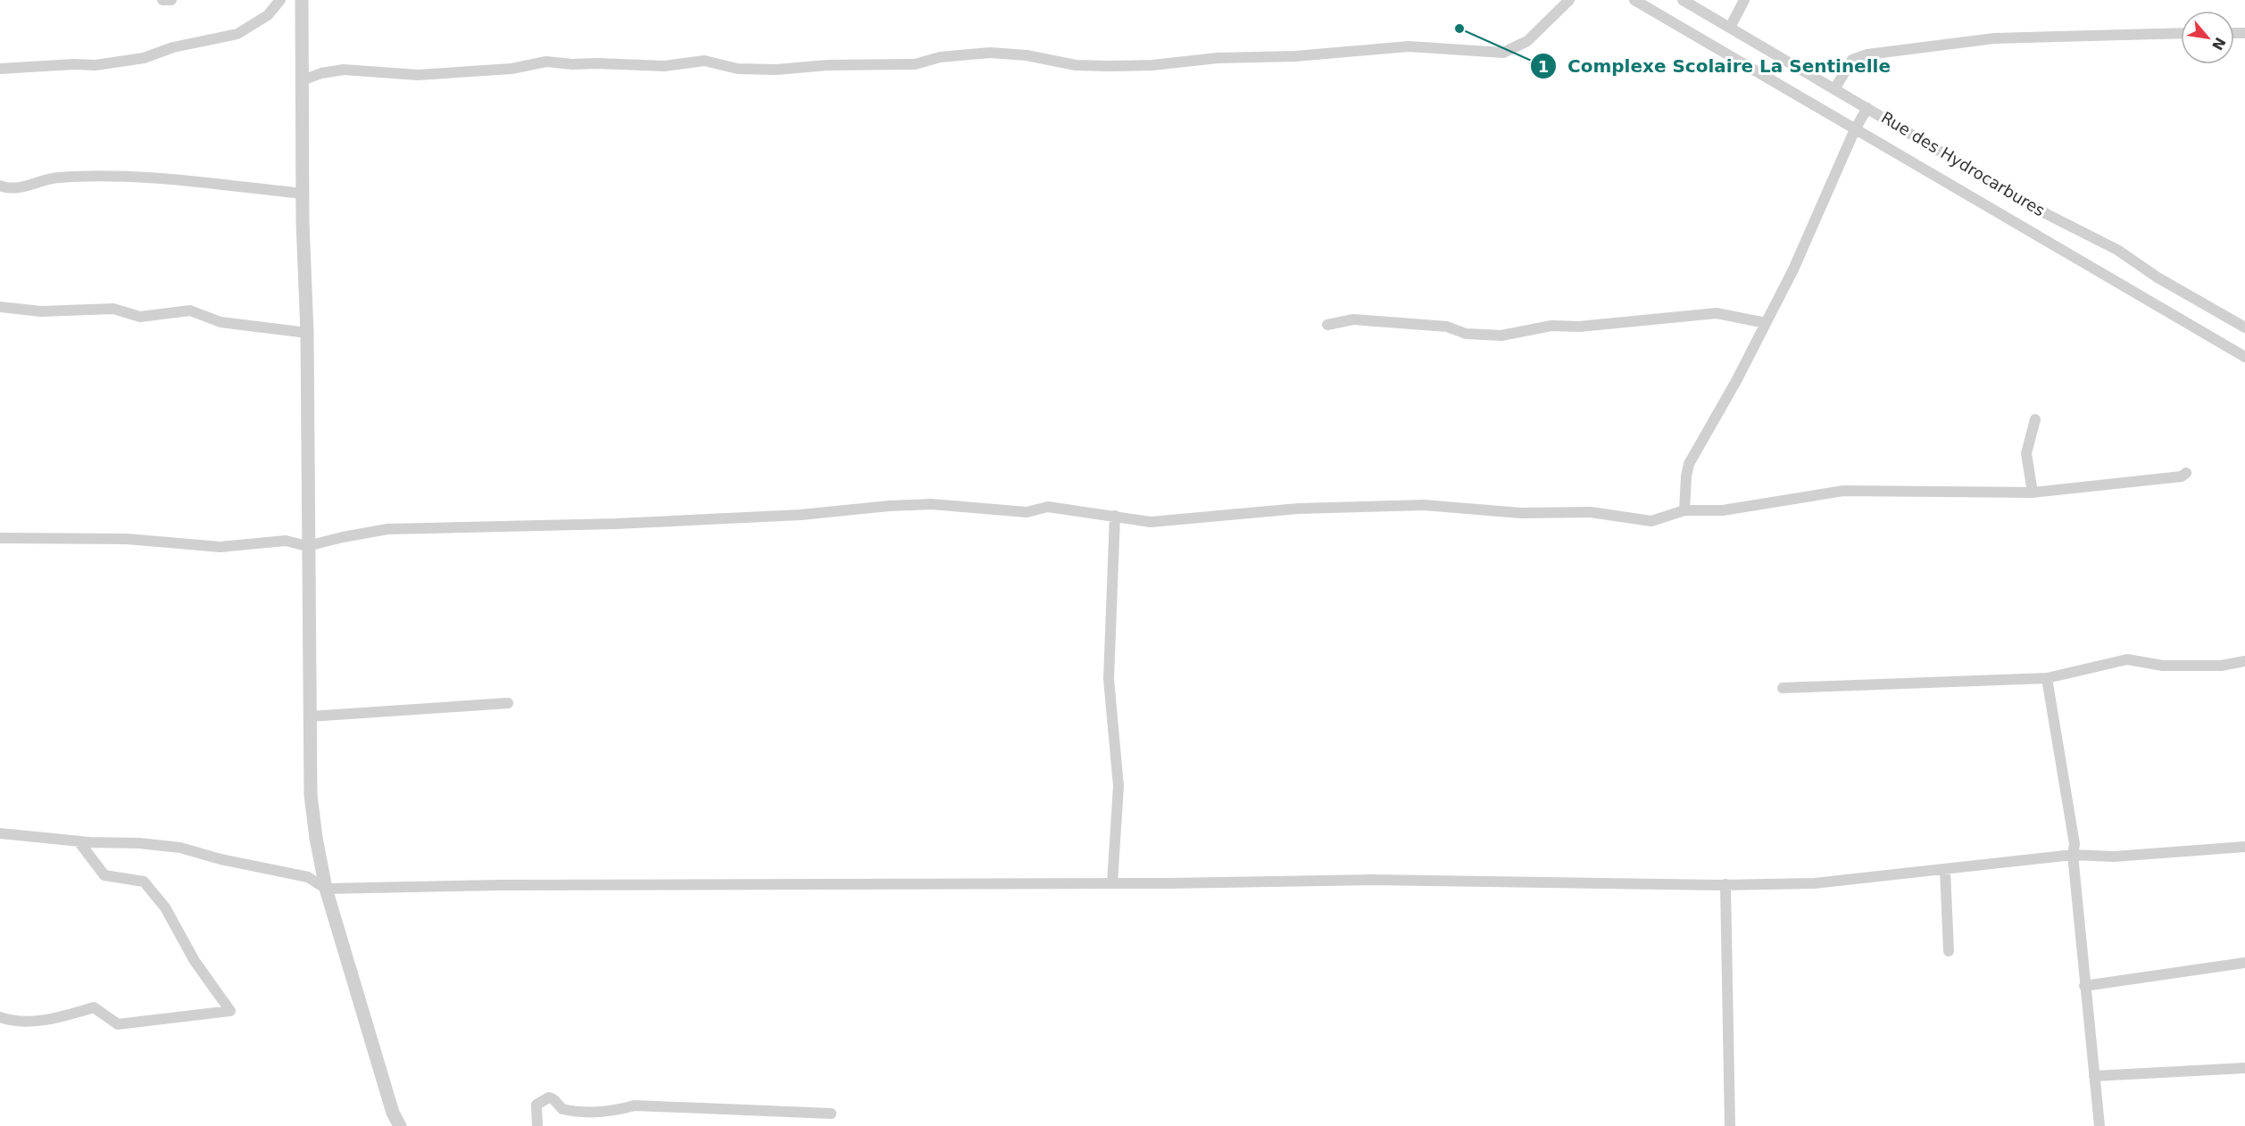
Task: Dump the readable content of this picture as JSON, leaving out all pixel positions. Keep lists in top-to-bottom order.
{
  "streets": {
    "street": ["Rue des Hydrocarbures"]
  },
  "places": ["Complexe Scolaire La Sentinelle"],
  "north": "bottom right"
}
